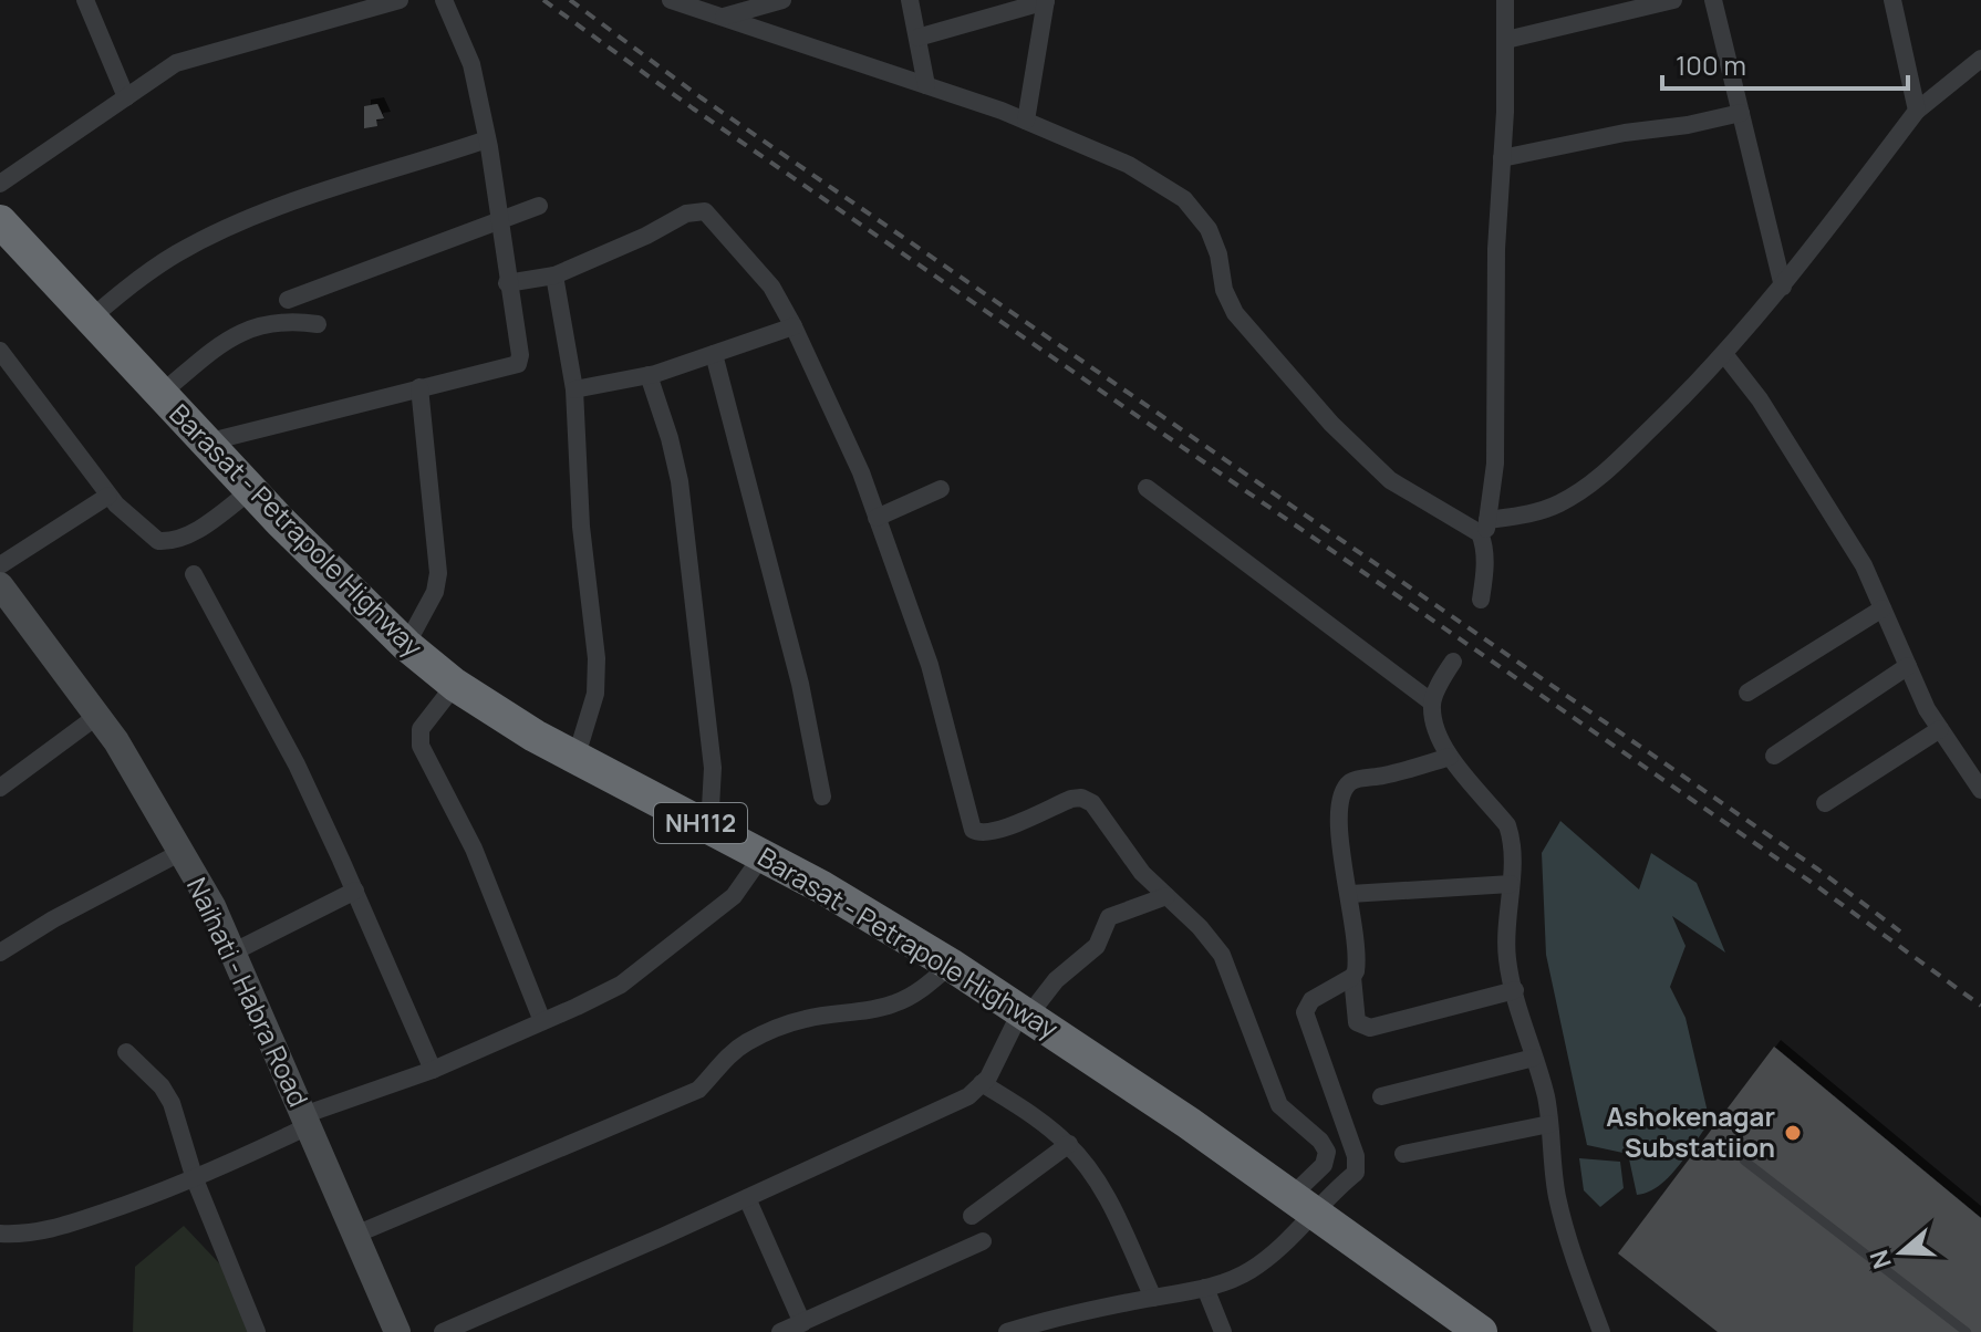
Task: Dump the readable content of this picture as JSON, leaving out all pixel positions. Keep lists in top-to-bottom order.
{
  "streets": {
    "highway": ["Barasat - Petrapole Highway", "NH112"],
    "main road": ["Naihati - Habra Road"]
  },
  "places": ["Ashokenagar Substatiion"],
  "scale_bar": "100 m",
  "north": "left"
}
